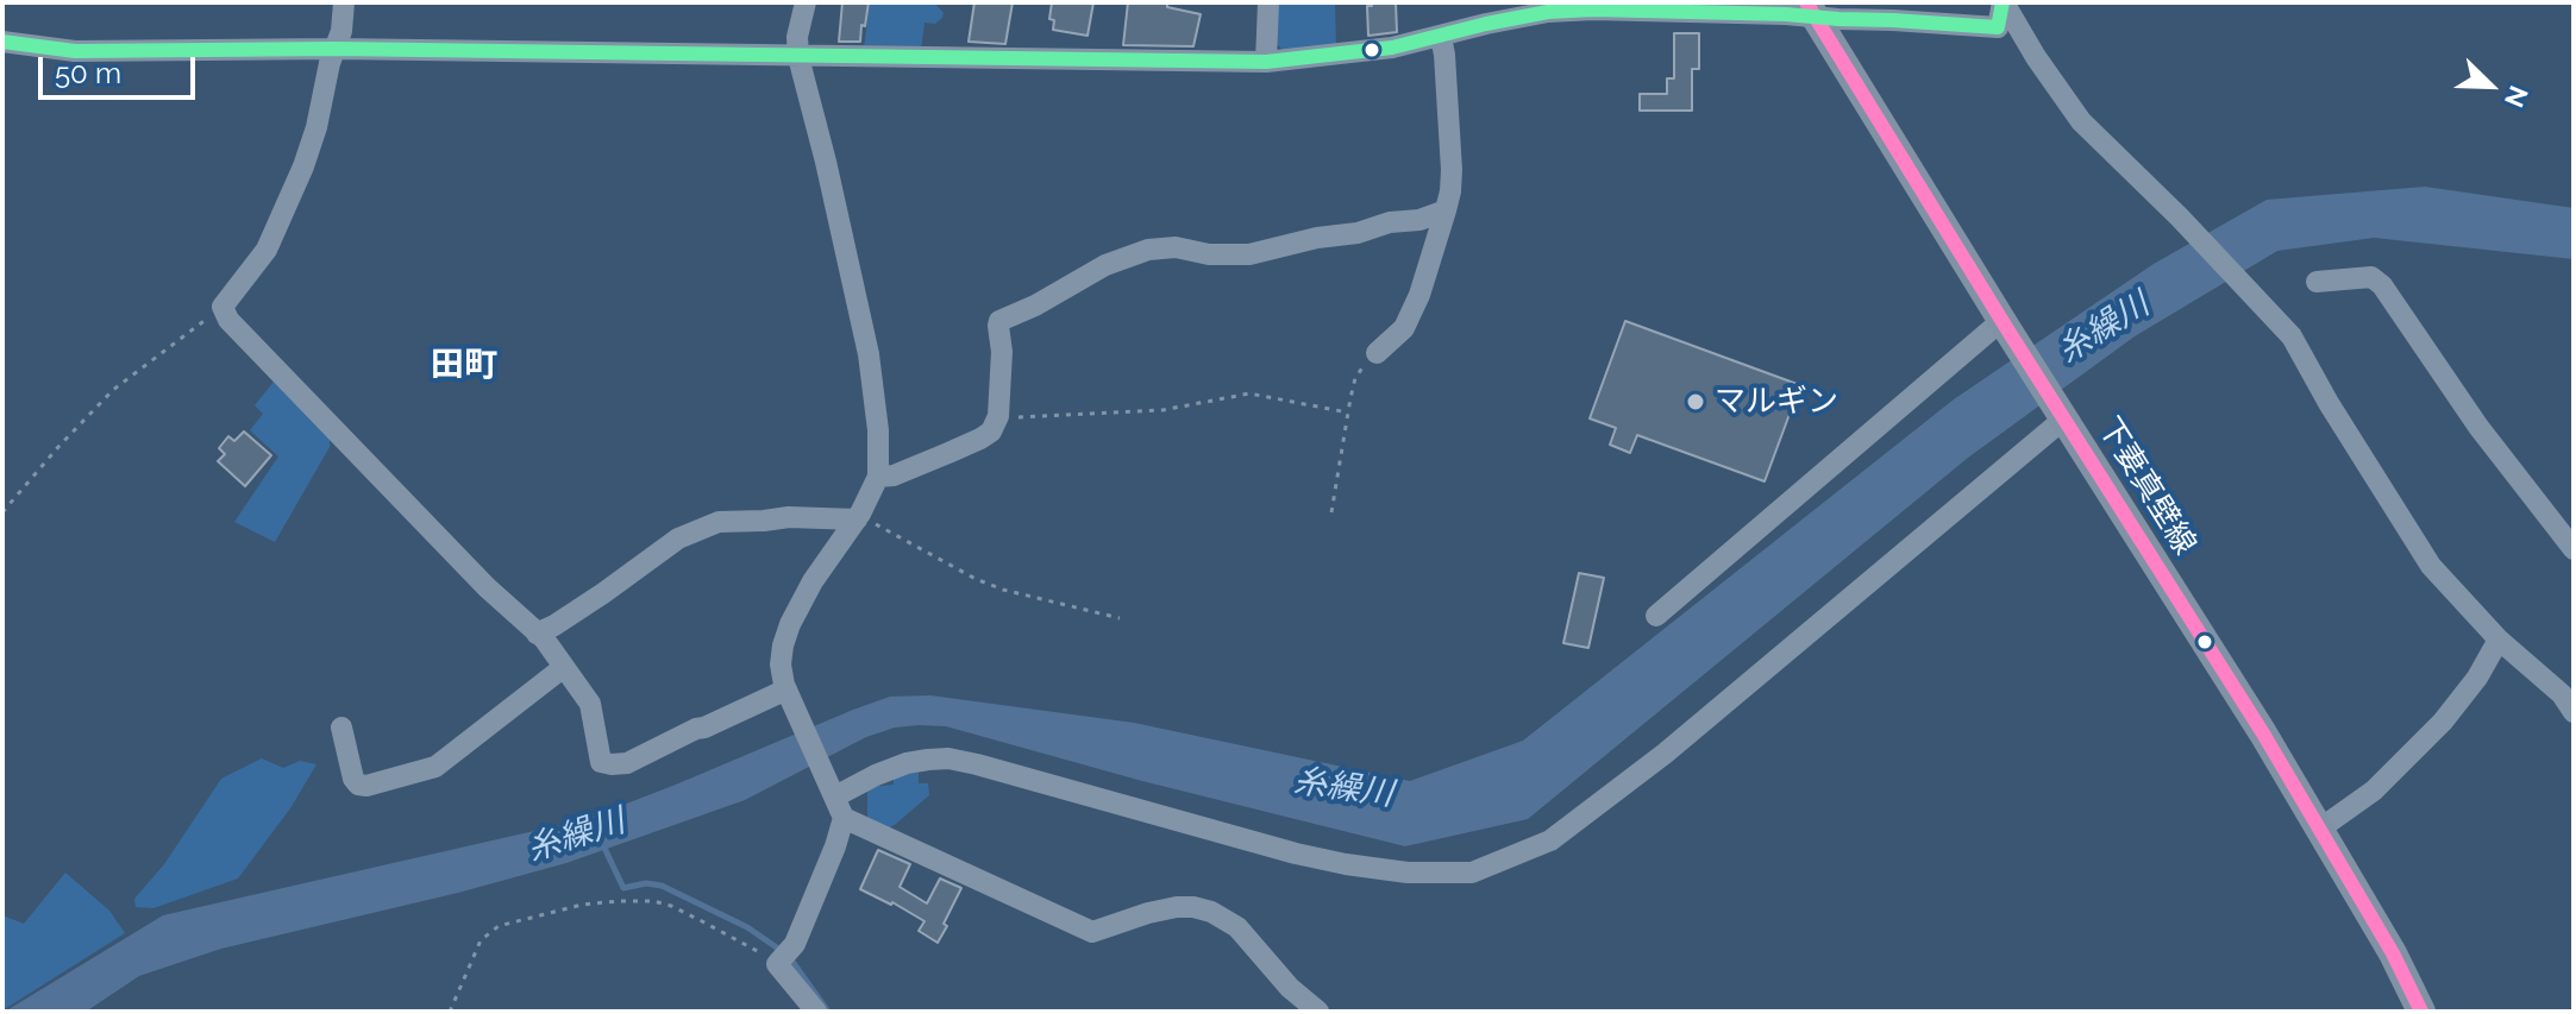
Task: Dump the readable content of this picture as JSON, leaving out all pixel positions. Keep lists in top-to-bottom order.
{
  "streets": {
    "main road": ["下妻真壁線"]
  },
  "districts": ["田町"],
  "water": ["糸繰川"],
  "places": ["マルギン"],
  "scale_bar": "50 m",
  "north": "bottom right"
}
